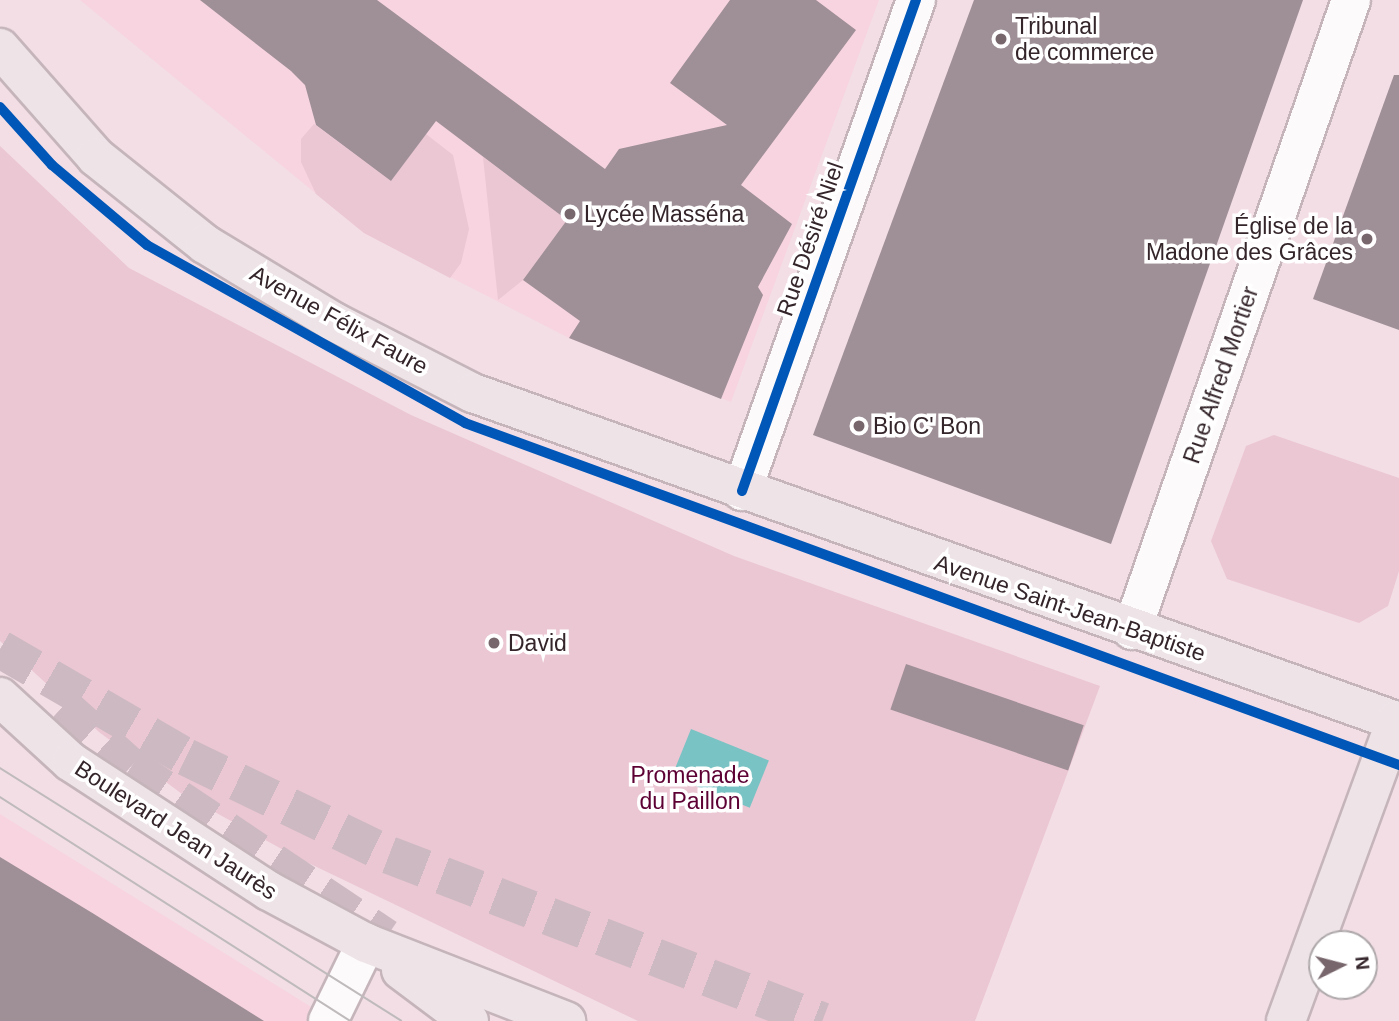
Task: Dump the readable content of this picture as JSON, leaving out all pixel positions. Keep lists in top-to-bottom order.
{
  "streets": {
    "main road": ["Avenue Félix Faure", "Avenue Saint-Jean-Baptiste", "Boulevard Jean Jaurès"],
    "street": ["Rue Désiré Niel", "Rue Alfred Mortier"]
  },
  "crossings": [
    ["Rue Désiré Niel", "Avenue Félix Faure"],
    ["Rue Désiré Niel", "Avenue Saint-Jean-Baptiste"],
    ["Avenue Félix Faure", "Avenue Saint-Jean-Baptiste"],
    ["Rue Alfred Mortier", "Avenue Saint-Jean-Baptiste"]
  ],
  "parks": ["Promenade du Paillon"],
  "places": [
    "Tribunal de commerce",
    "Lycée Masséna",
    "Église de la Madone des Grâces",
    "Bio C' Bon",
    "David"
  ],
  "north": "right"
}
